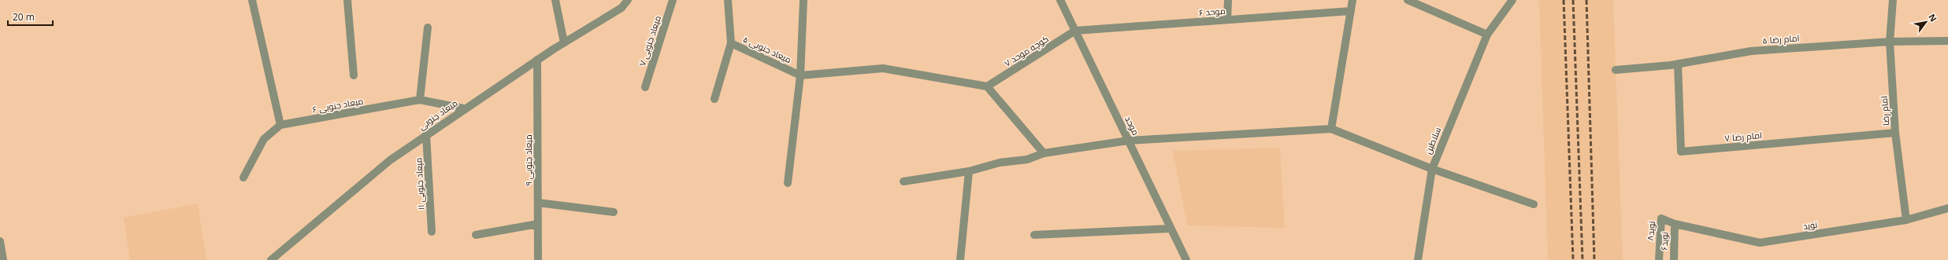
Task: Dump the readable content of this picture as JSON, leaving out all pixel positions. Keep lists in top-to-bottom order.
{
  "streets": {
    "street": [
      "موحد ۶",
      "امام رضا ۵",
      "میعاد جنوبی ۷",
      "میعاد جنوبی ۵",
      "کوچه موحد ۷",
      "میعاد جنوبی ۶",
      "امام رضا",
      "میعاد جنوبی",
      "موحد",
      "امام رضا ۷",
      "سلاطین",
      "میعاد جنوبی ۹",
      "میعاد جنوبی ۱۱",
      "نوید",
      "نوید۸",
      "نوید۶"
    ]
  },
  "crossings": [
    ["موحد ۶", "کوچه موحد ۷"],
    ["موحد ۶", "موحد"],
    ["امام رضا ۵", "امام رضا"],
    ["امام رضا ۵", "امام رضا ۷"],
    ["کوچه موحد ۷", "موحد"],
    ["میعاد جنوبی ۶", "میعاد جنوبی"],
    ["امام رضا", "امام رضا ۷"],
    ["امام رضا", "نوید"],
    ["میعاد جنوبی", "میعاد جنوبی ۹"],
    ["میعاد جنوبی", "میعاد جنوبی ۱۱"],
    ["نوید", "نوید۸"],
    ["نوید", "نوید۶"],
    ["نوید۸", "نوید۶"]
  ],
  "scale_bar": "20 m",
  "north": "top right"
}
